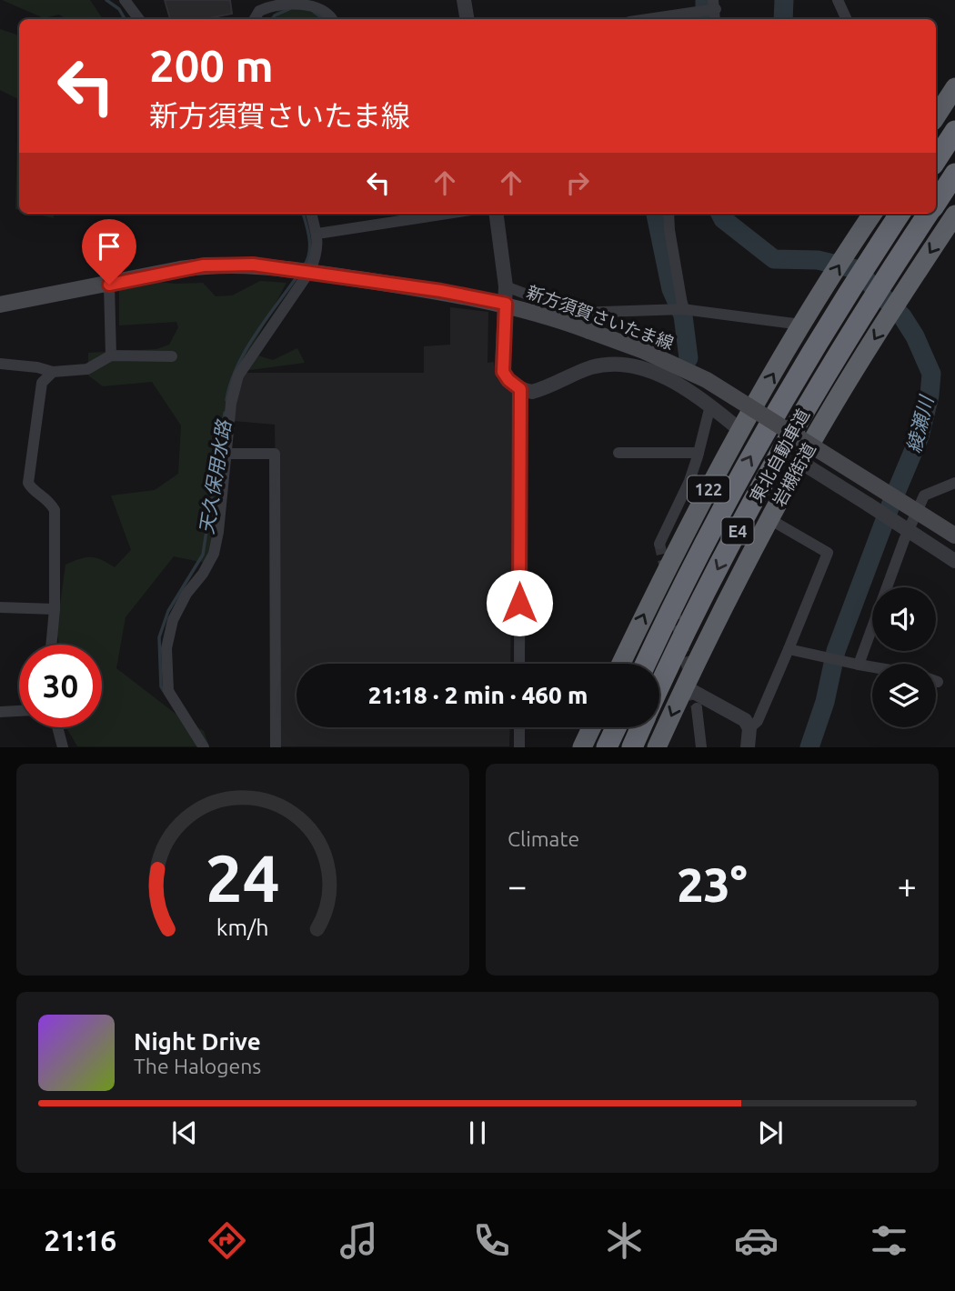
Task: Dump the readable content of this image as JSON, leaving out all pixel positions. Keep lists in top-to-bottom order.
{
  "streets": {
    "highway": [
      "東北自動車道",
      "岩槻街道",
      "122",
      "E4"
    ],
    "main road": ["新方須賀さいたま線"]
  },
  "water": ["綾瀬川", "天久保用水路"],
  "page": {
    "turn": ["200 m", "新方須賀さいたま線"],
    "limit": "30",
    "trip": "21:18 · 2 min · 460 m",
    "tile": "Climate",
    "heat": ["−", "23°", "+"],
    "song": ["Night Drive", "The Halogens"],
    "tabs": "21:16",
    "gauge": ["24", "km/h"]
  }
}
